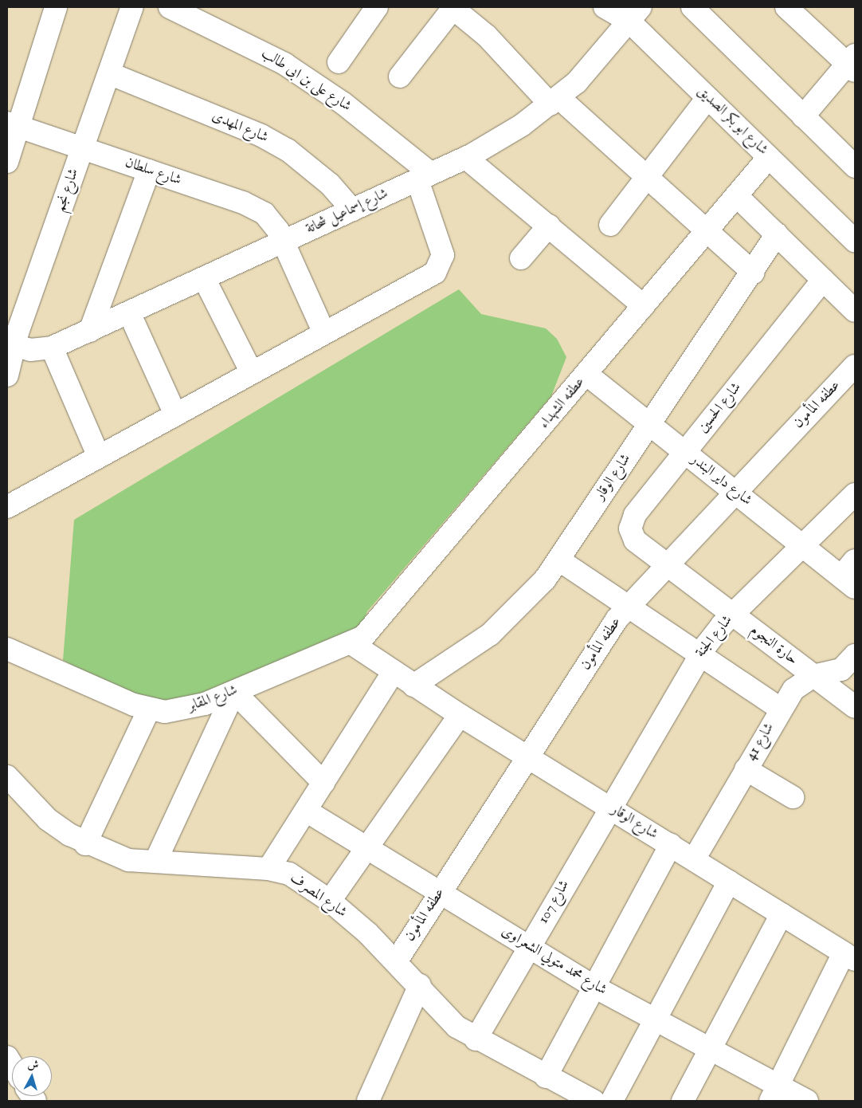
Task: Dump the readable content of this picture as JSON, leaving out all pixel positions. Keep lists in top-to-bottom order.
{
  "streets": {
    "street": [
      "شارع على بن ابى طالب",
      "شارع ابو بكر الصديق",
      "شارع المهدى",
      "شارع سلطان",
      "شارع نجم",
      "شارع إسماعيل شحاتة",
      "عطفه الشهداء",
      "عطفه المأمون",
      "شارع الحسين",
      "شارع الوقار",
      "شارع داير البندر",
      "شارع الجنة",
      "حارة النجوم",
      "شارع المقابر",
      "شارع 41",
      "شارع المصرف",
      "شارع 107",
      "شارع محمد متولي الشعراوى"
    ]
  },
  "crossings": [
    ["شارع على بن ابى طالب", "شارع إسماعيل شحاتة"],
    ["شارع ابو بكر الصديق", "شارع إسماعيل شحاتة"],
    ["شارع ابو بكر الصديق", "عطفه الشهداء"],
    ["شارع المهدى", "شارع نجم"],
    ["شارع المهدى", "شارع إسماعيل شحاتة"],
    ["شارع سلطان", "شارع نجم"],
    ["شارع سلطان", "شارع إسماعيل شحاتة"],
    ["شارع نجم", "شارع إسماعيل شحاتة"],
    ["عطفه الشهداء", "شارع الوقار"],
    ["عطفه الشهداء", "شارع داير البندر"],
    ["عطفه الشهداء", "شارع المقابر"],
    ["عطفه المأمون", "شارع الوقار"],
    ["عطفه المأمون", "شارع داير البندر"],
    ["عطفه المأمون", "حارة النجوم"],
    ["عطفه المأمون", "شارع المصرف"],
    ["عطفه المأمون", "شارع محمد متولي الشعراوى"],
    ["شارع الحسين", "شارع داير البندر"],
    ["شارع الحسين", "حارة النجوم"],
    ["شارع الوقار", "شارع داير البندر"],
    ["شارع الوقار", "شارع الجنة"],
    ["شارع الوقار", "شارع المقابر"],
    ["شارع الوقار", "شارع 41"],
    ["شارع الوقار", "شارع 107"],
    ["شارع داير البندر", "شارع الجنة"],
    ["شارع الجنة", "حارة النجوم"],
    ["شارع الجنة", "شارع 107"],
    ["حارة النجوم", "شارع 41"],
    ["شارع المصرف", "شارع 107"],
    ["شارع 107", "شارع محمد متولي الشعراوى"]
  ],
  "north": "top"
}
